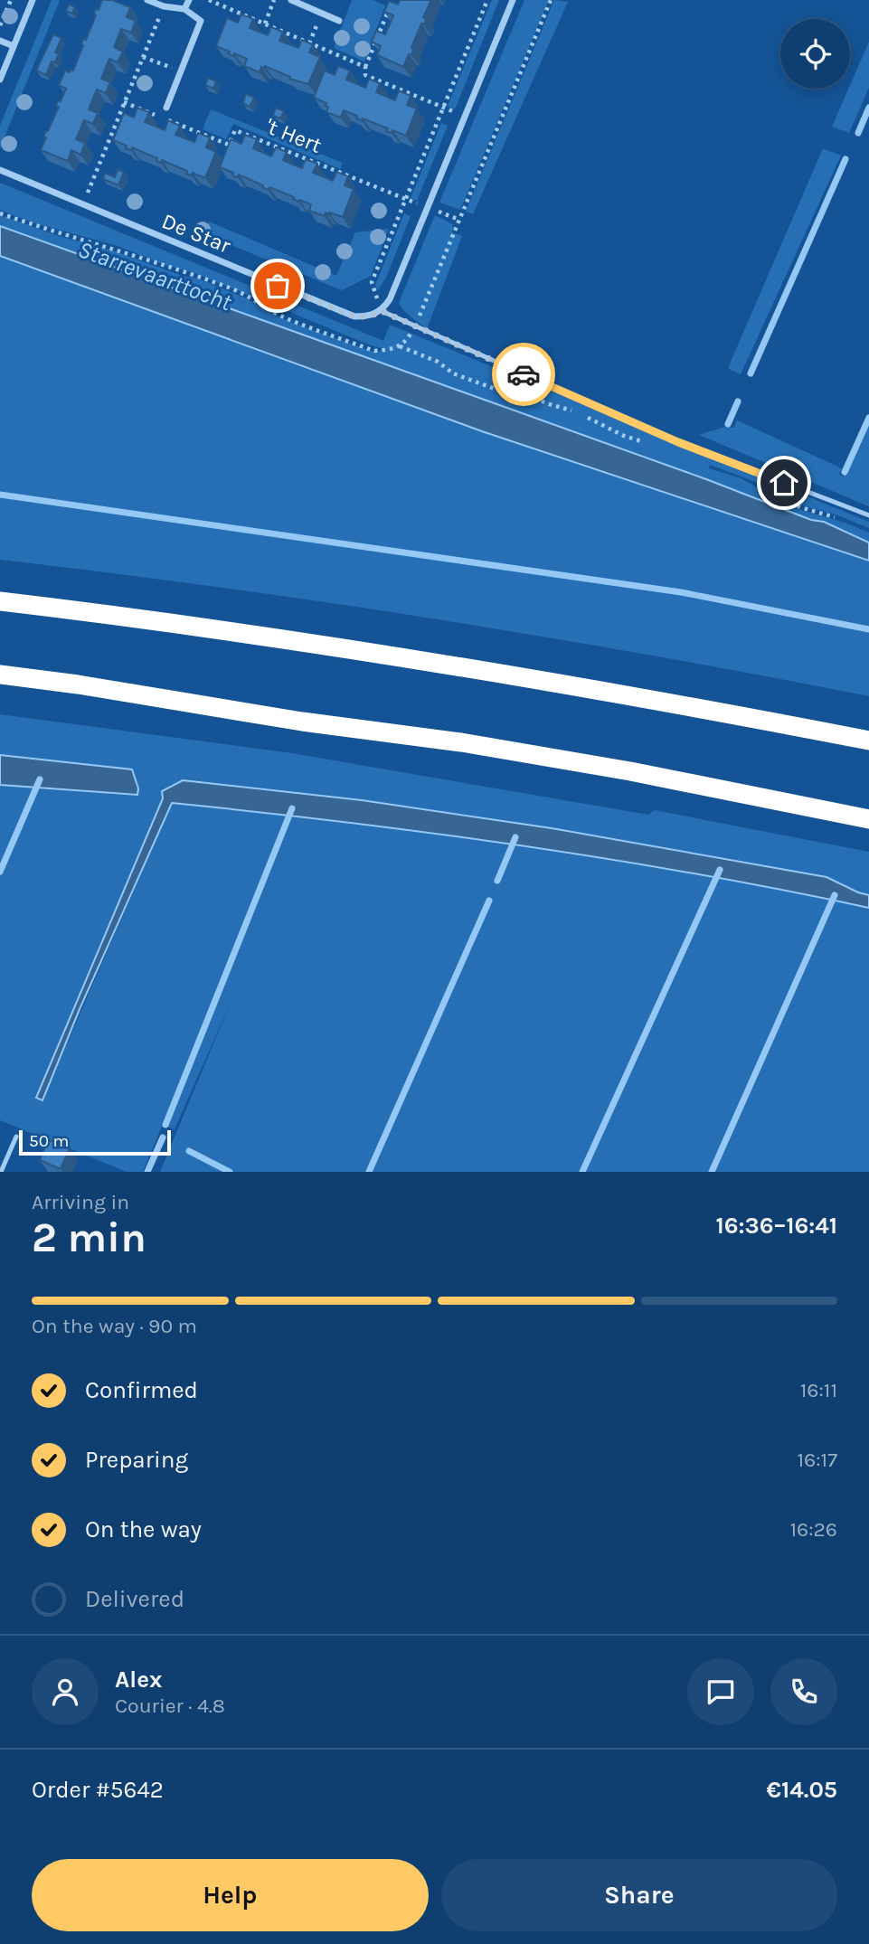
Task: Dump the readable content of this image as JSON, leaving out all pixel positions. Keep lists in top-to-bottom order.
{
  "streets": {
    "street": ["De Star"],
    "path": ["'t Hert"]
  },
  "water": ["Starrevaarttocht"],
  "scale_bar": "50 m",
  "page": {
    "scale": "50 m",
    "heading": ["2 min", "Arriving in", "16:36–16:41"],
    "panel": [
      "Alex",
      "Courier · 4.8",
      "Order #5642",
      "€14.05"
    ],
    "bar": "On the way · 90 m",
    "list": [
      ["Confirmed", "16:11"],
      ["Preparing", "16:17"],
      ["On the way", "16:26"],
      "Delivered"
    ],
    "buttons": ["Help", "Share"]
  }
}
